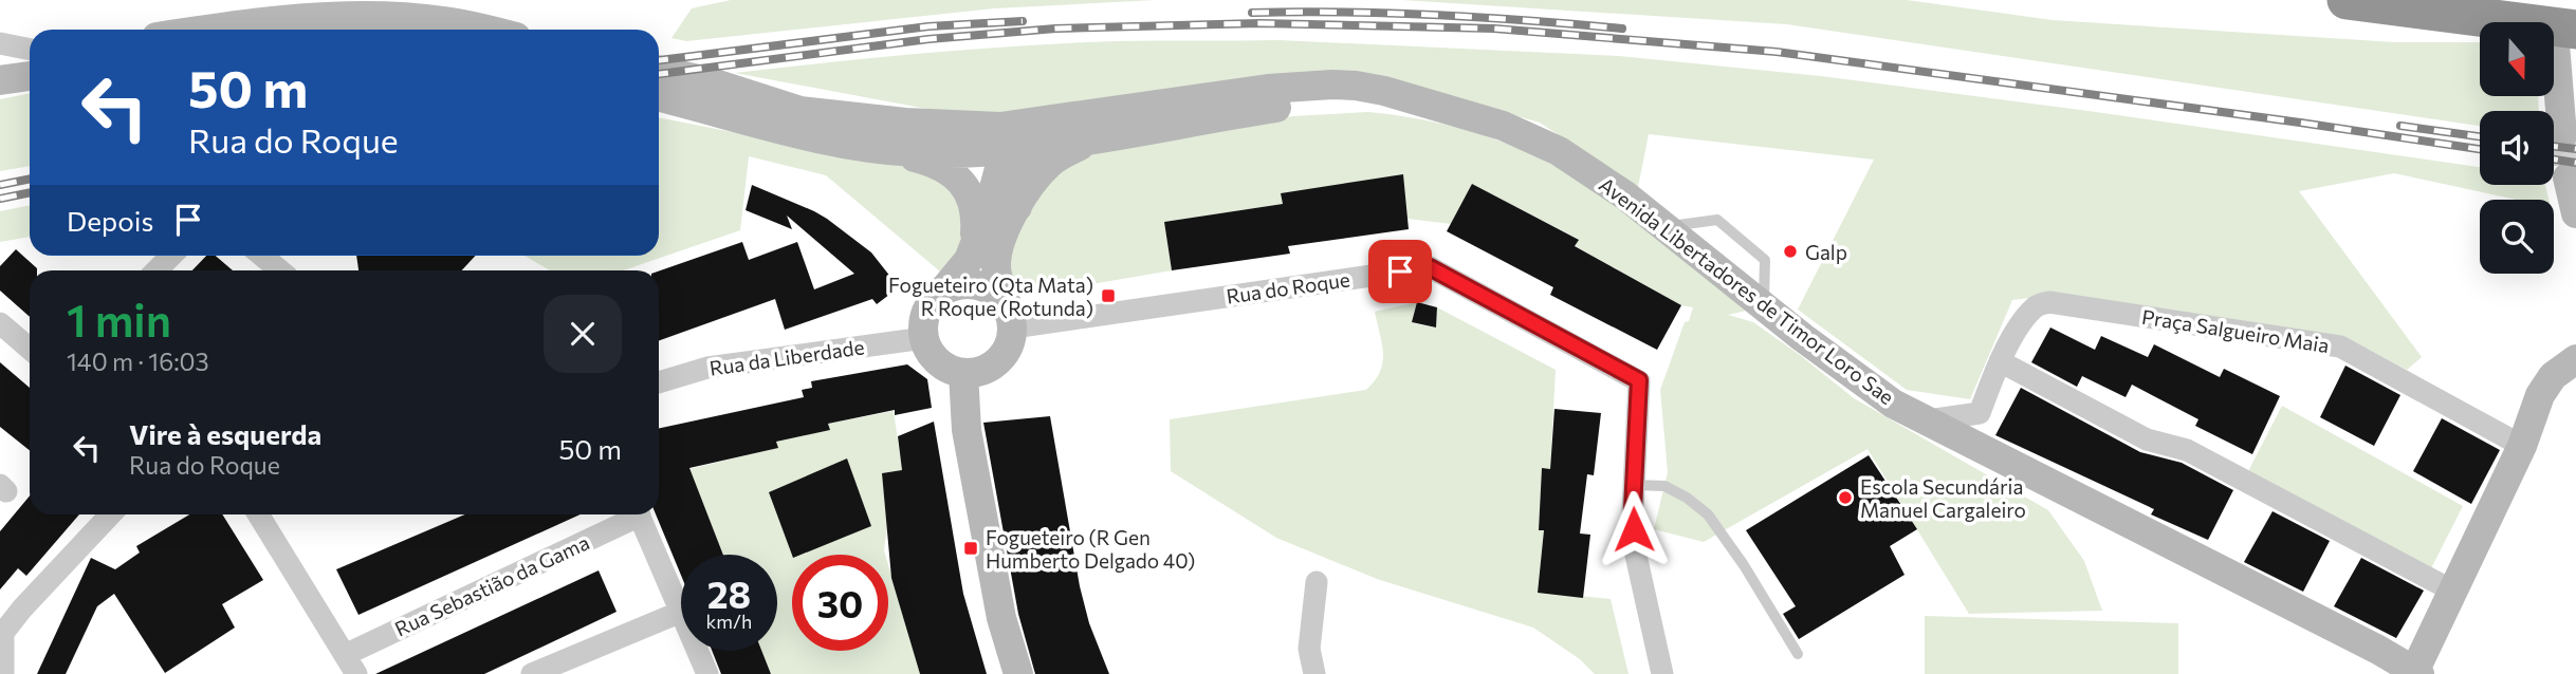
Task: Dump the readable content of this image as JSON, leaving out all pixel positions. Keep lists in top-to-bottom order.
{
  "streets": {
    "main road": ["Avenida Libertadores de Timor Loro Sae"],
    "street": [
      "Rua do Roque",
      "Praça Salgueiro Maia",
      "Rua da Liberdade",
      "Rua Sebastião da Gama"
    ]
  },
  "crossings": [
    ["Rua do Roque", "Rua da Liberdade"],
    ["Avenida Libertadores de Timor Loro Sae", "Praça Salgueiro Maia"]
  ],
  "places": {
    "other": ["Galp", "Escola Secundária Manuel Cargaleiro"],
    "transit": ["Fogueteiro (Qta Mata) R Roque (Rotunda)", "Fogueteiro (R Gen Humberto Delgado 40)"]
  },
  "north": "bottom",
  "page": {
    "turn": ["50 m", "Rua do Roque"],
    "then": "Depois",
    "heading": ["1 min", "140 m · 16:03"],
    "list": [
      {
        "name": "Vire à esquerda",
        "note": "Rua do Roque",
        "value": "50 m"
      }
    ],
    "speed": "28 km/h",
    "limit": "30"
  }
}
